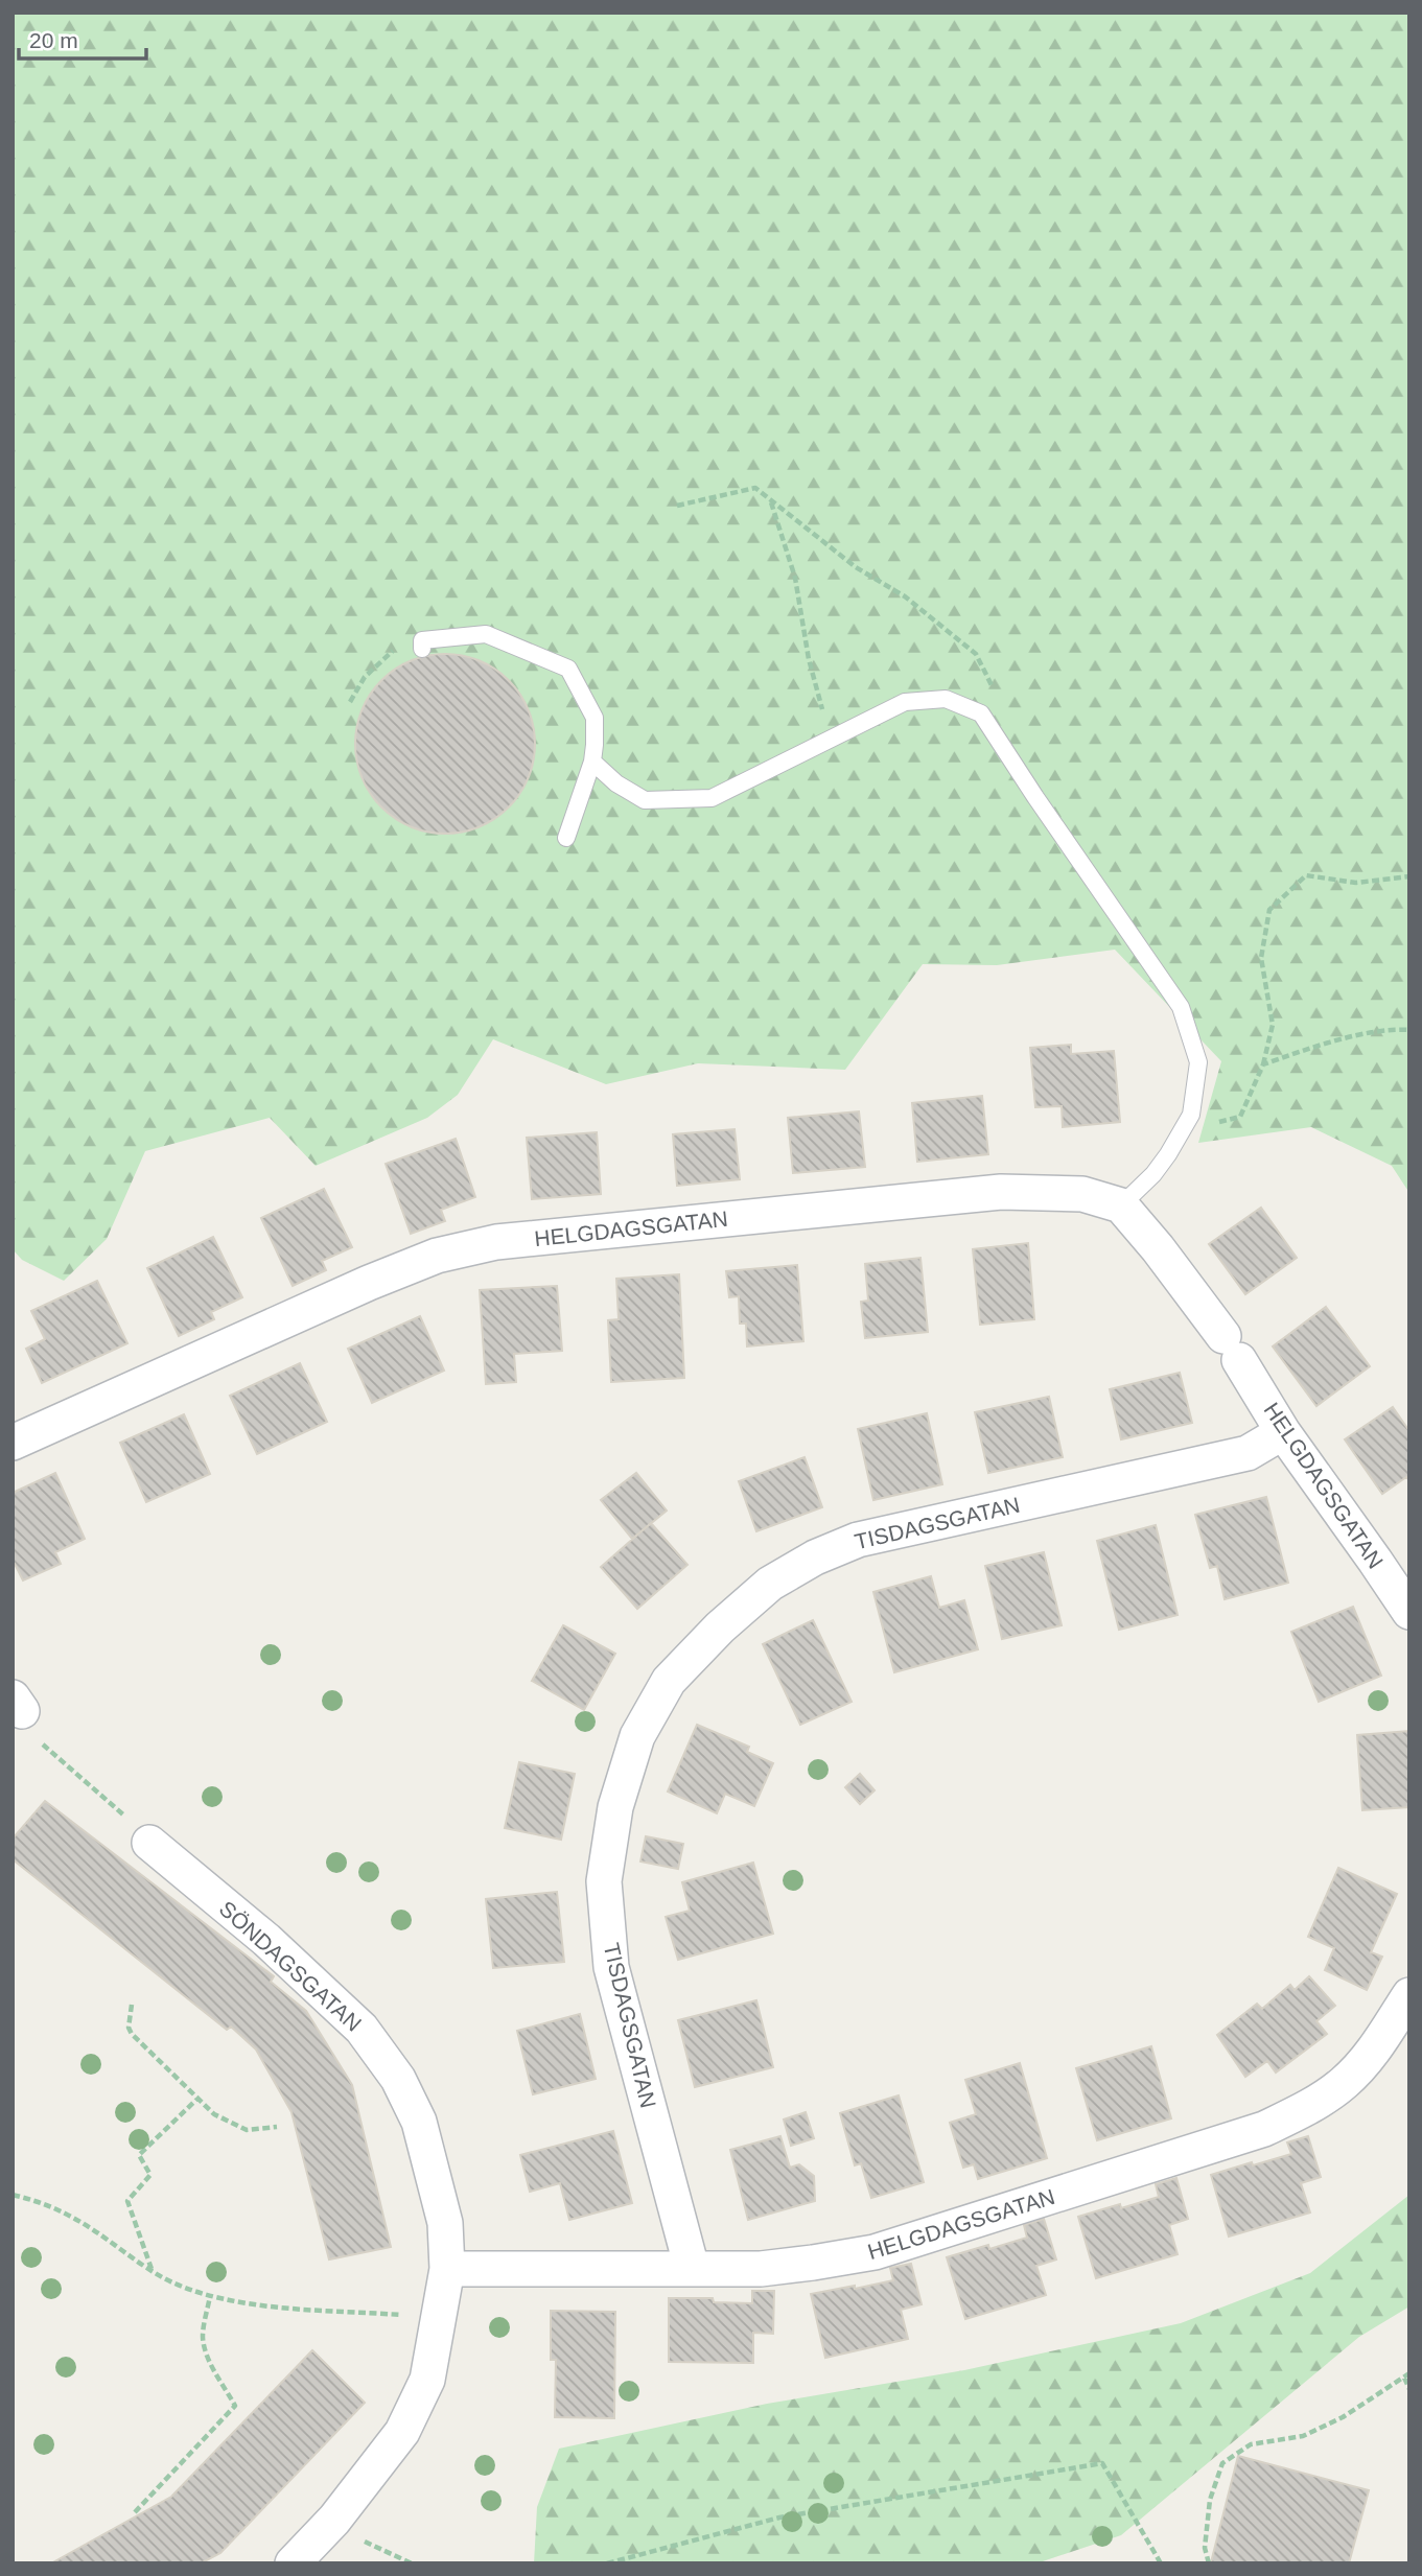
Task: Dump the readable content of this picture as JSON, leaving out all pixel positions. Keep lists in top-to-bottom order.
{
  "streets": {
    "street": ["HELGDAGSGATAN", "TISDAGSGATAN", "SÖNDAGSGATAN"]
  },
  "crossings": [
    ["HELGDAGSGATAN", "TISDAGSGATAN"],
    ["HELGDAGSGATAN", "SÖNDAGSGATAN"]
  ],
  "scale_bar": "20 m"
}
